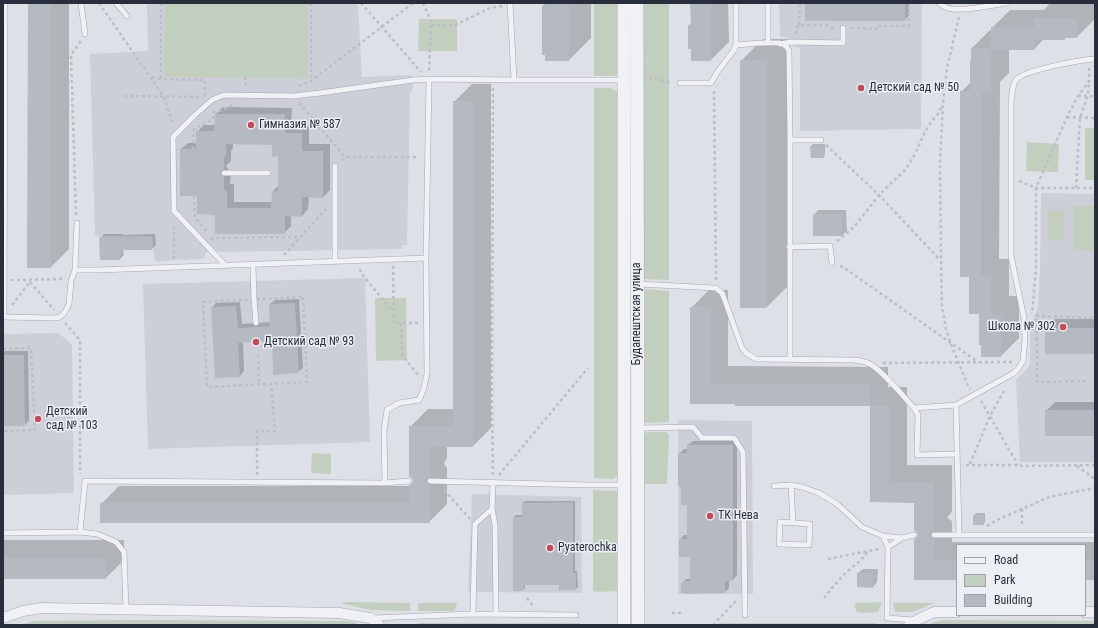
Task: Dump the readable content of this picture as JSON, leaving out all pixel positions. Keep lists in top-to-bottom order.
{
  "streets": {
    "street": ["Будапештская улица"]
  },
  "places": [
    "Детский сад № 50",
    "Гимназия № 587",
    "Школа № 302",
    "Детский сад № 93",
    "Детский сад № 103",
    "ТК Нева",
    "Pyaterochka"
  ],
  "legend": ["Road", "Park", "Building"]
}
